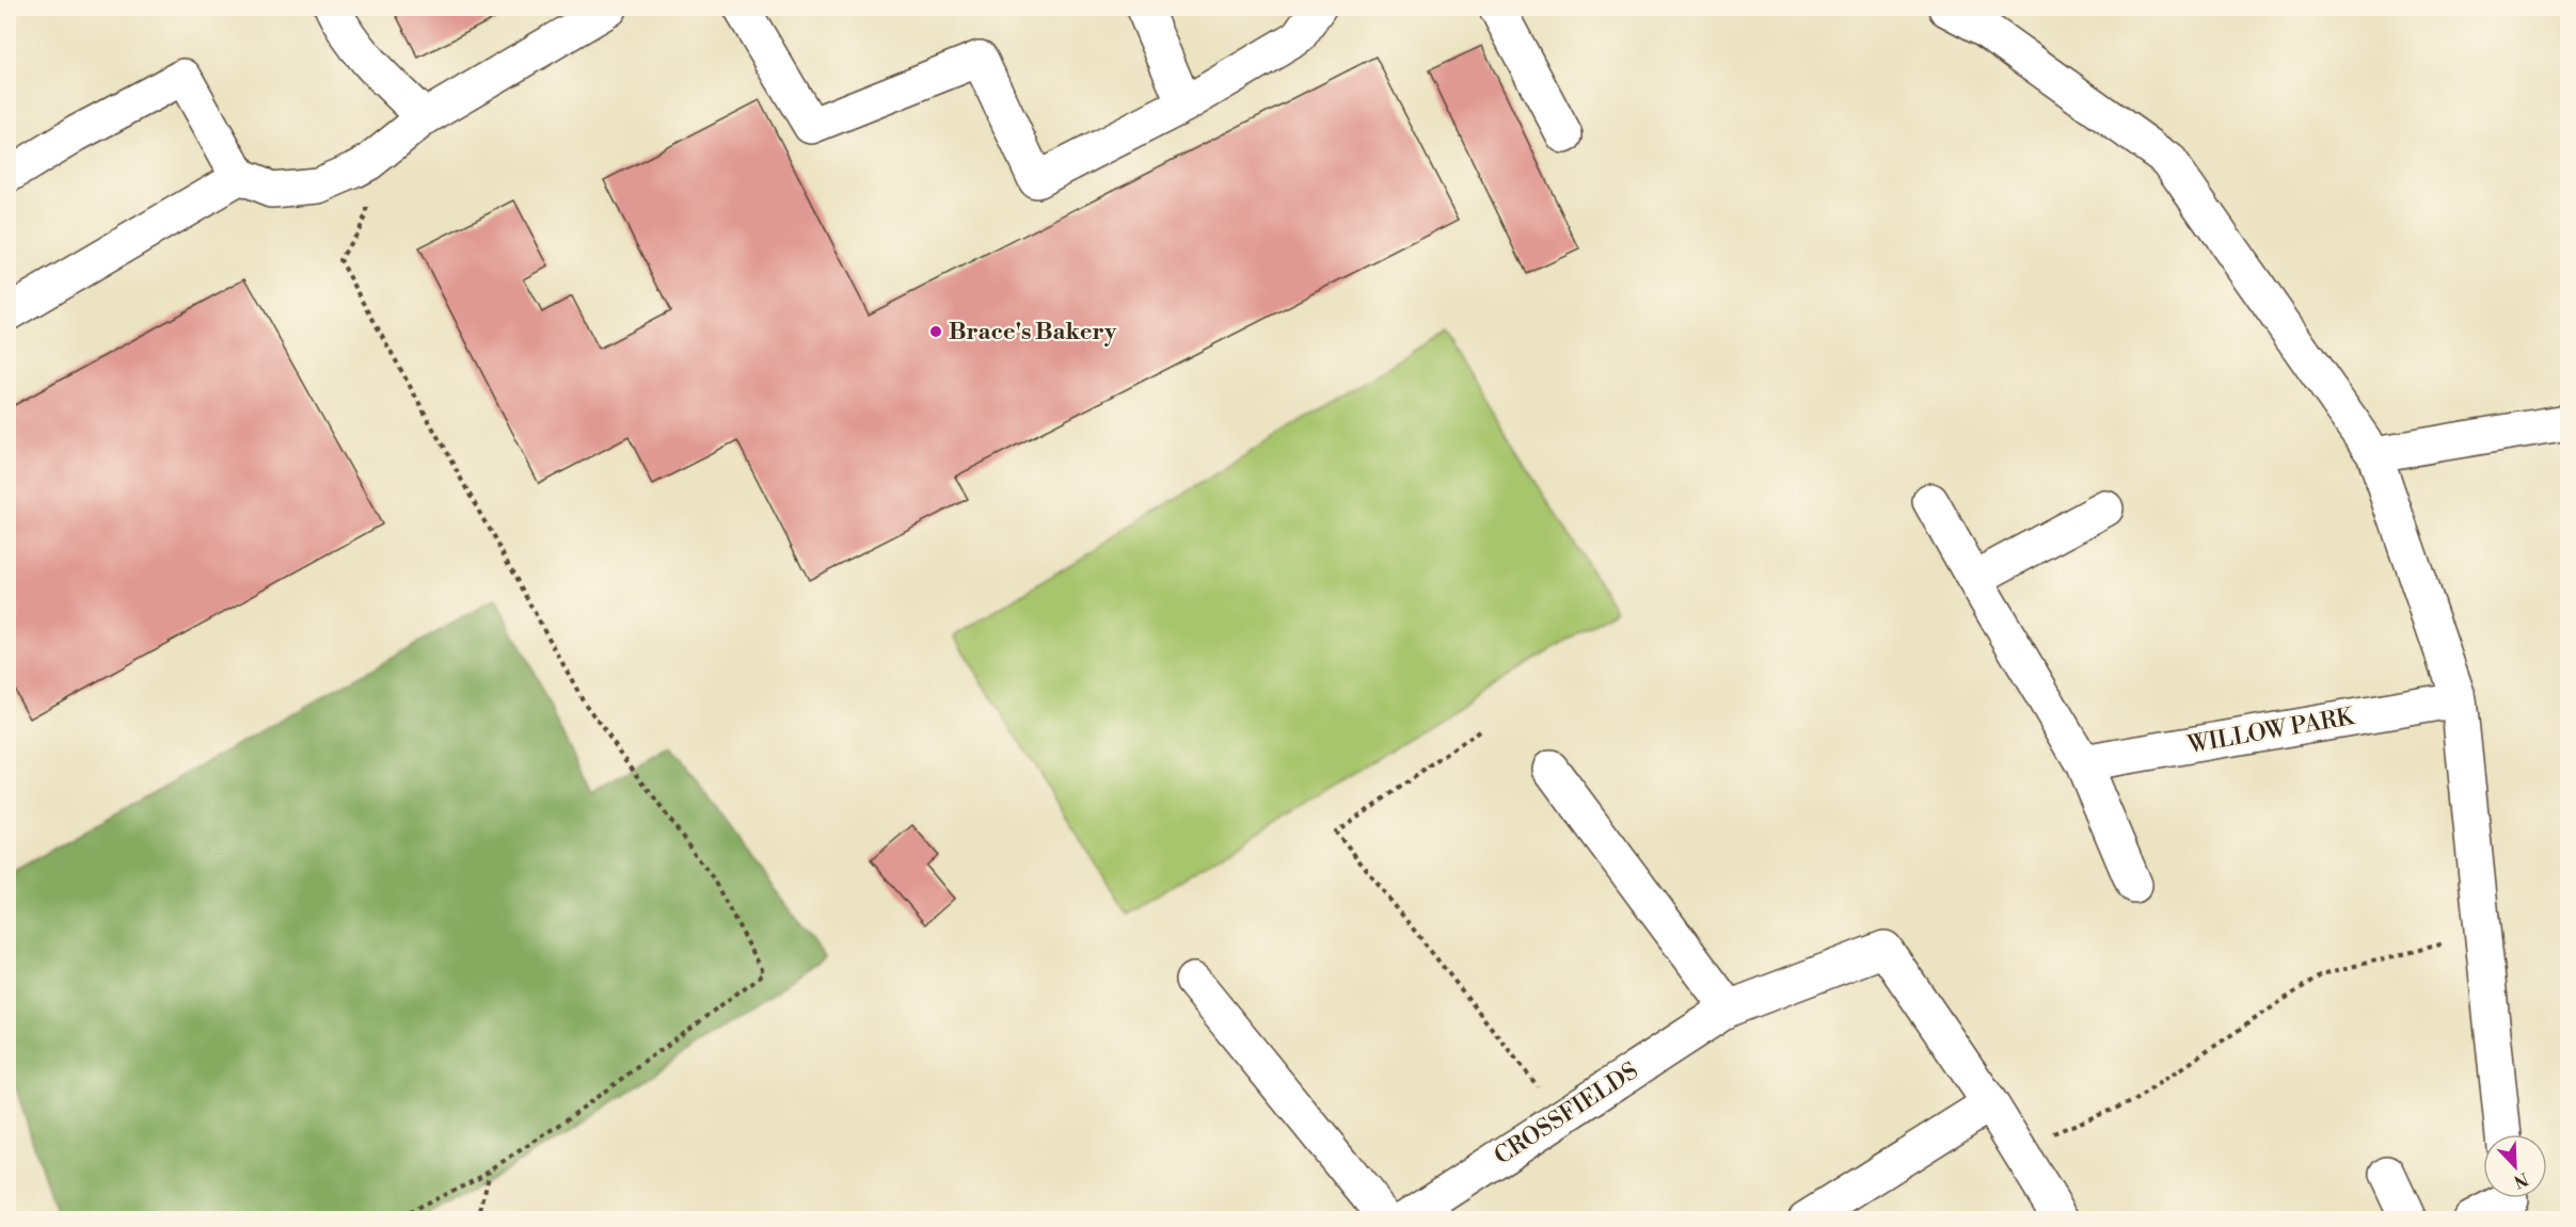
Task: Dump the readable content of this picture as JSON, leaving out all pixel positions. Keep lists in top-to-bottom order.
{
  "streets": {
    "street": ["WILLOW PARK", "CROSSFIELDS"]
  },
  "places": ["Brace's Bakery"],
  "north": "bottom right"
}
